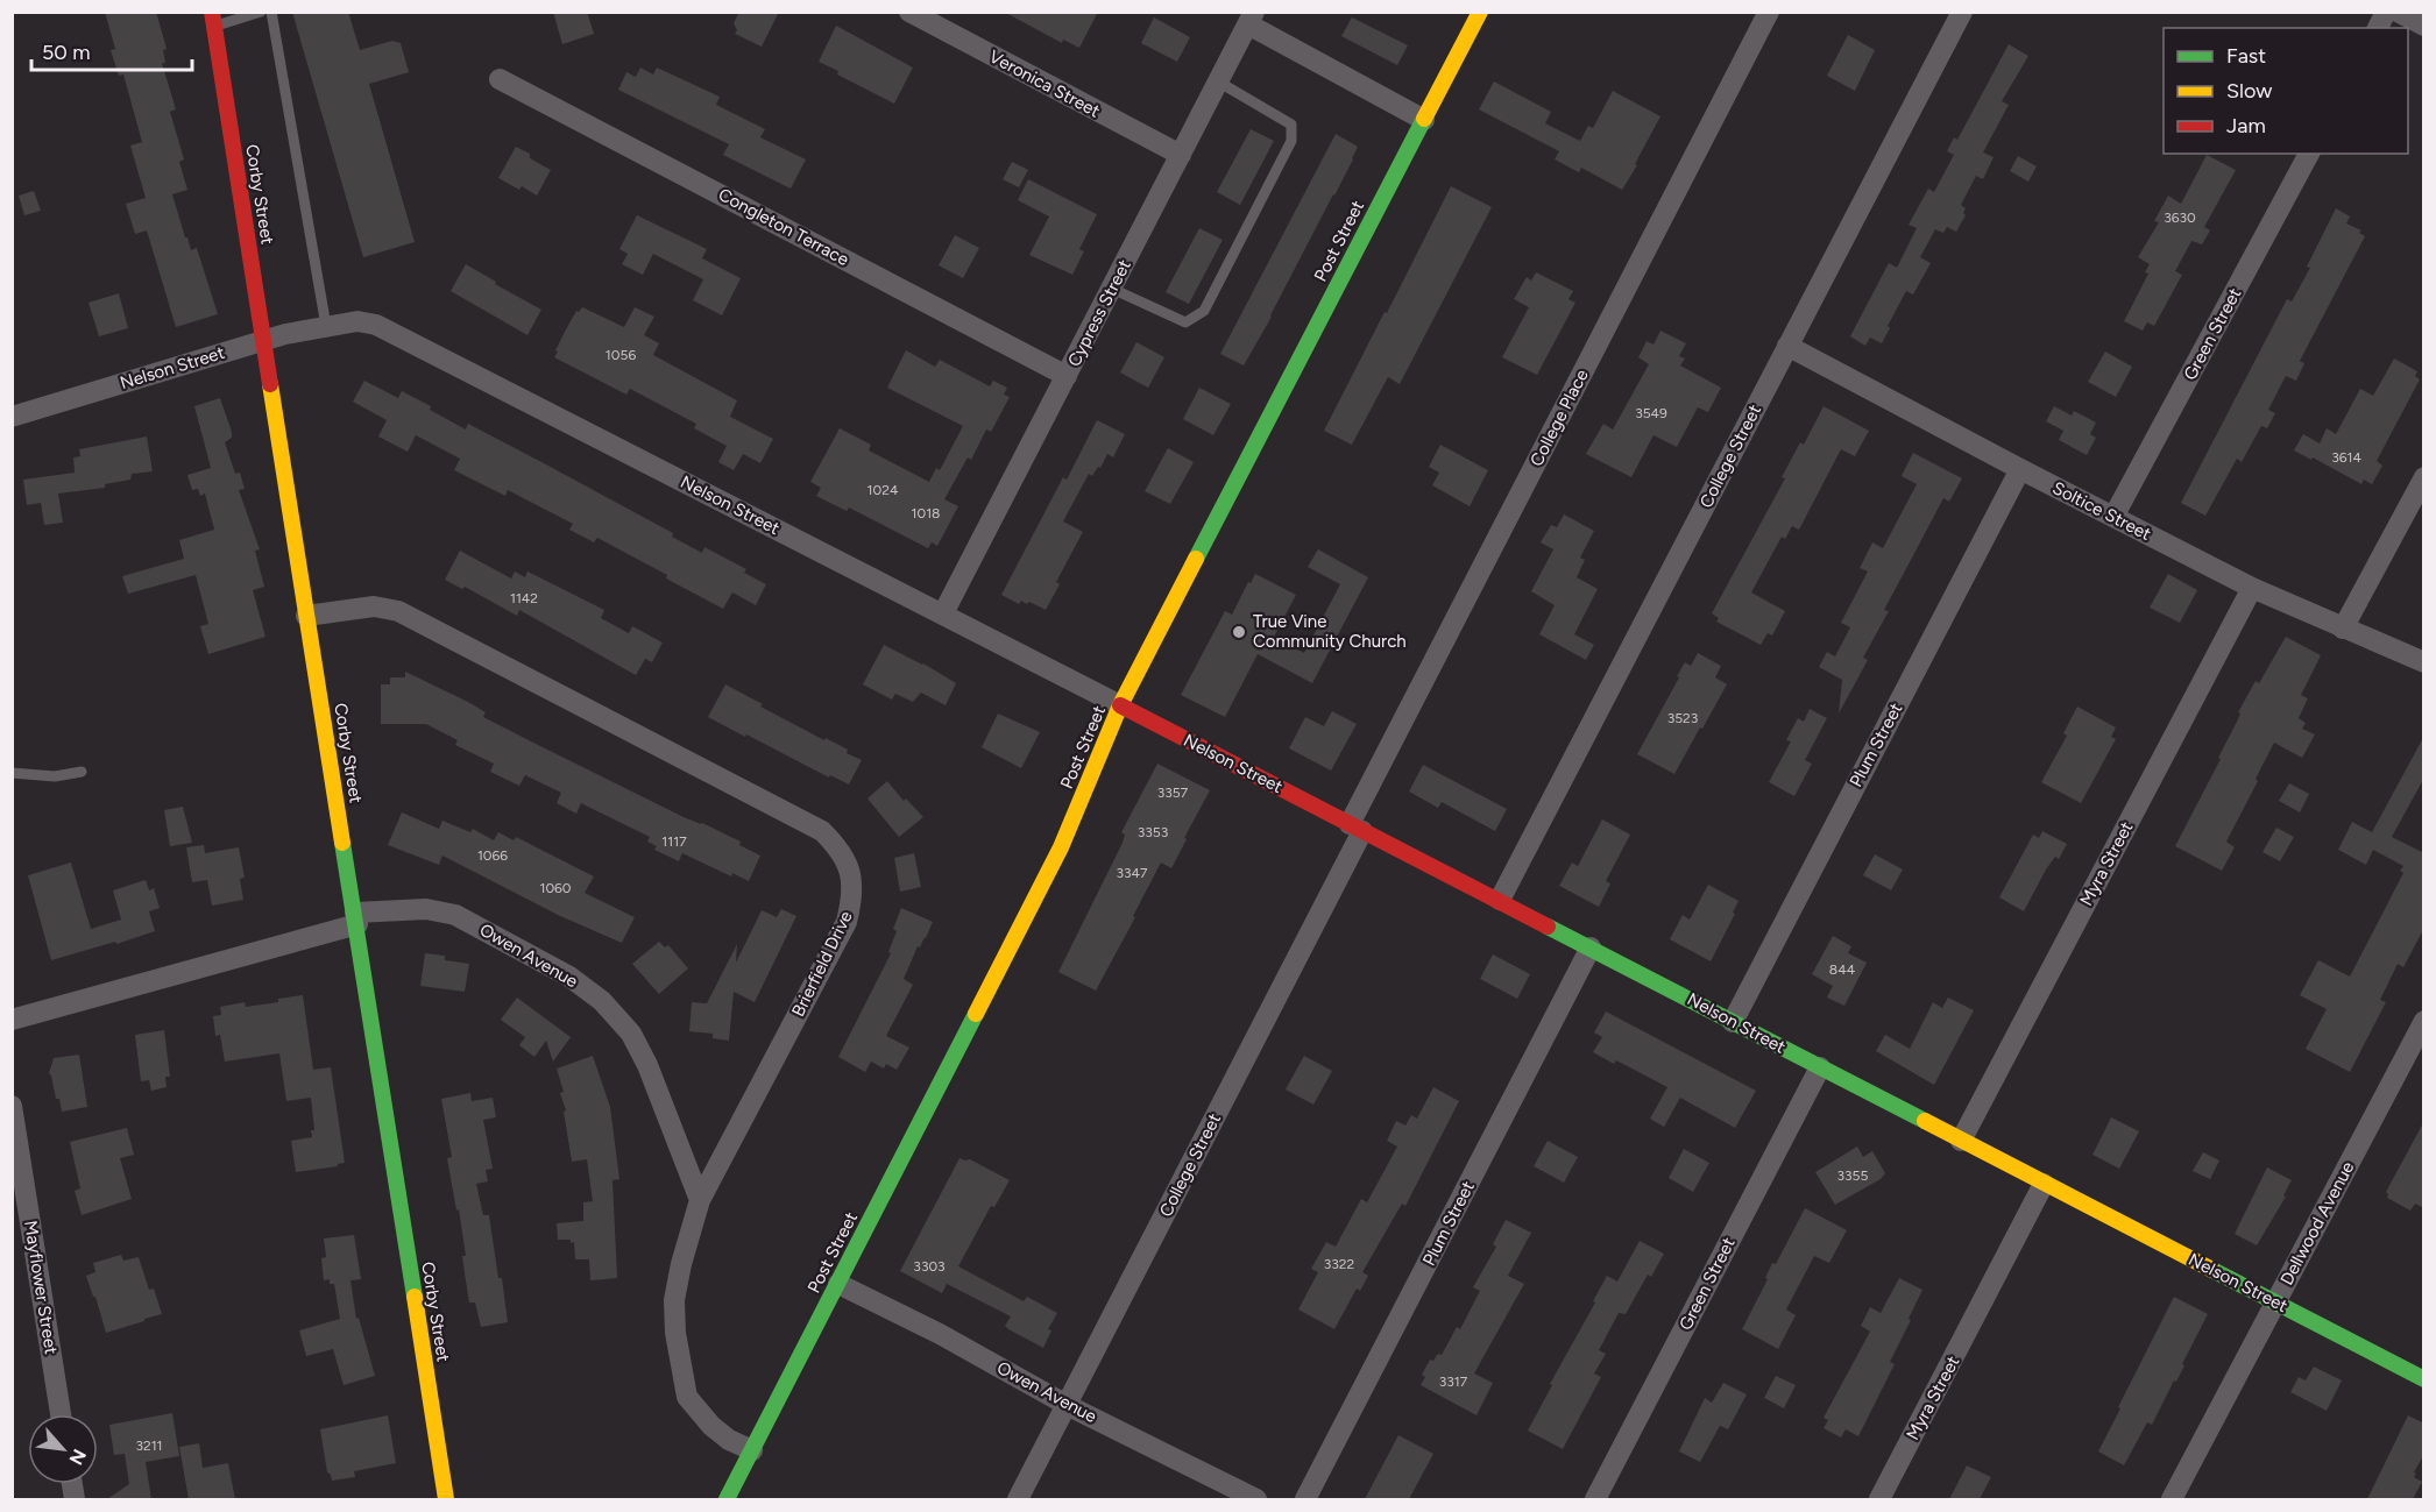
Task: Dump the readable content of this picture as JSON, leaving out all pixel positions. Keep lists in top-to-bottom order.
{
  "streets": {
    "street": [
      "Veronica Street",
      "Corby Street",
      "Congleton Terrace",
      "Post Street",
      "Cypress Street",
      "Green Street",
      "Nelson Street",
      "College Place",
      "College Street",
      "Soltice Street",
      "Plum Street",
      "Myra Street",
      "Owen Avenue",
      "Brierfield Drive",
      "Dellwood Avenue",
      "Mayflower Street"
    ]
  },
  "crossings": [
    ["Veronica Street", "Cypress Street"],
    ["Corby Street", "Nelson Street"],
    ["Corby Street", "Owen Avenue"],
    ["Corby Street", "Brierfield Drive"],
    ["Congleton Terrace", "Cypress Street"],
    ["Post Street", "Nelson Street"],
    ["Post Street", "Owen Avenue"],
    ["Post Street", "Brierfield Drive"],
    ["Cypress Street", "Nelson Street"],
    ["Green Street", "Nelson Street"],
    ["Green Street", "Soltice Street"],
    ["Nelson Street", "College Place"],
    ["Nelson Street", "College Street"],
    ["Nelson Street", "Plum Street"],
    ["Nelson Street", "Myra Street"],
    ["Nelson Street", "Dellwood Avenue"],
    ["College Place", "College Street"],
    ["College Street", "Soltice Street"],
    ["College Street", "Owen Avenue"],
    ["Soltice Street", "Plum Street"],
    ["Soltice Street", "Myra Street"],
    ["Owen Avenue", "Brierfield Drive"]
  ],
  "places": ["True Vine Community Church"],
  "house_numbers": [
    "3630",
    "1056",
    "3549",
    "3614",
    "1024",
    "1018",
    "1142",
    "3523",
    "3357",
    "3353",
    "1117",
    "1066",
    "3347",
    "1060",
    "844",
    "3355",
    "3322",
    "3303",
    "3317",
    "3211"
  ],
  "legend": ["Fast", "Slow", "Jam"],
  "scale_bar": "50 m",
  "north": "bottom right"
}
